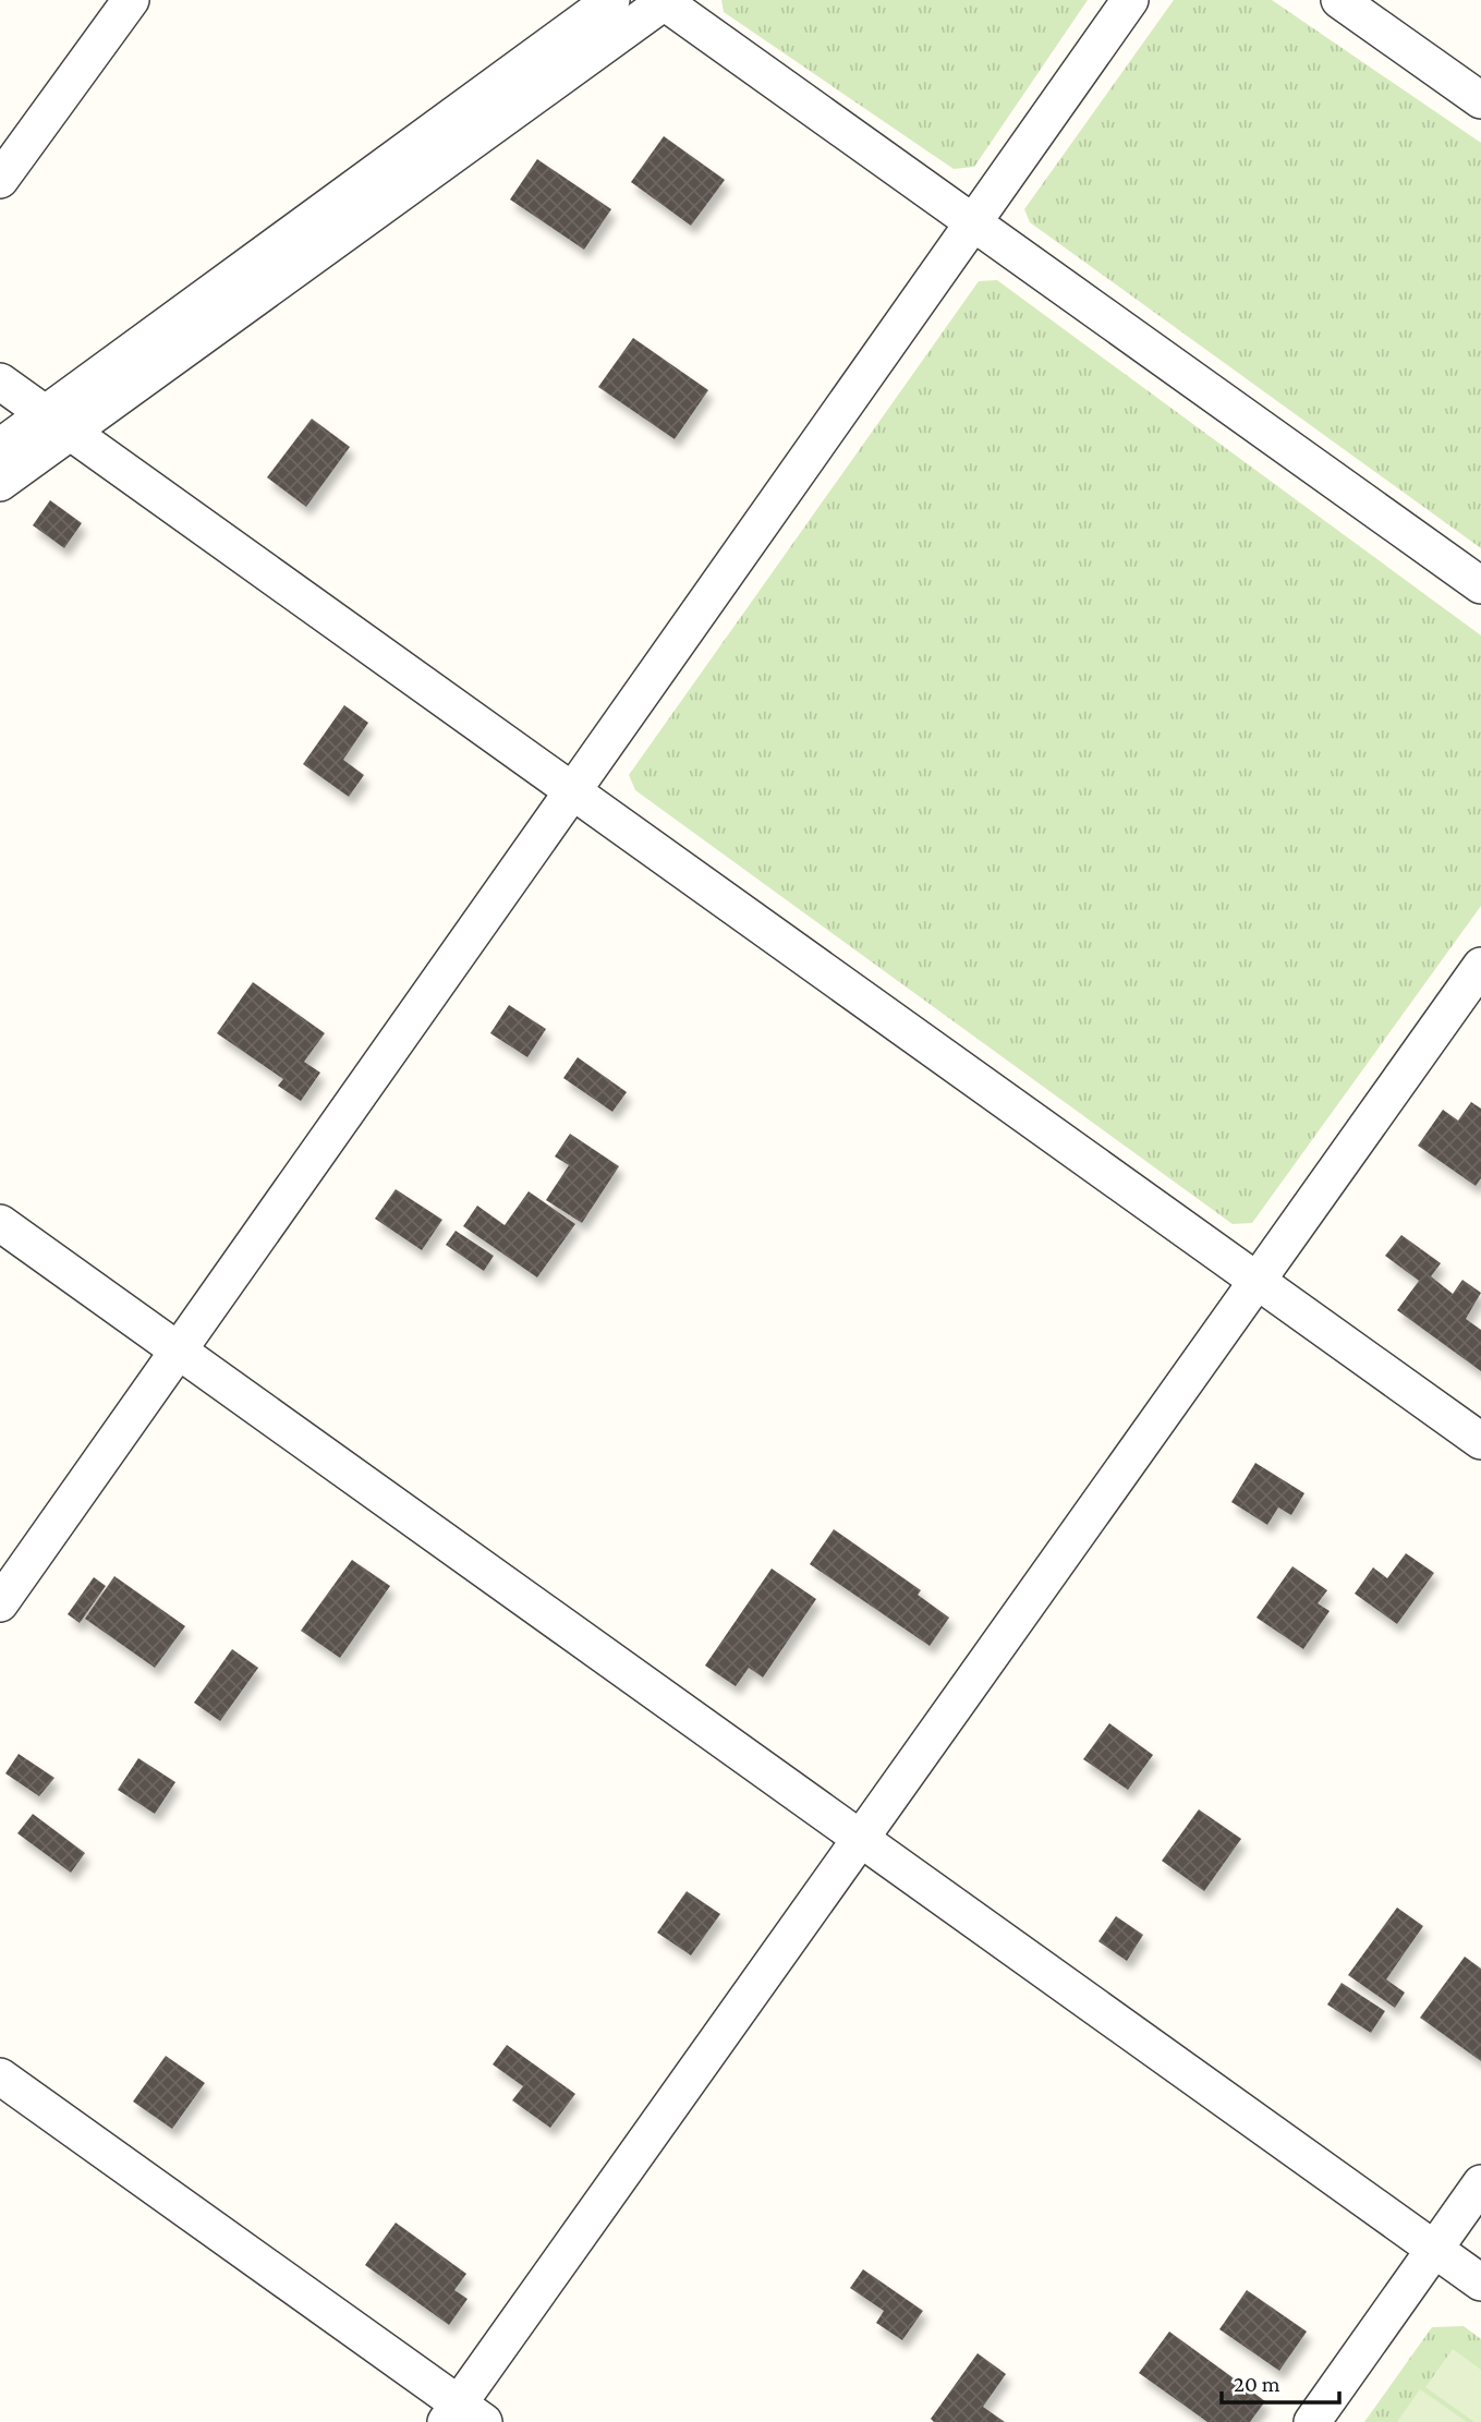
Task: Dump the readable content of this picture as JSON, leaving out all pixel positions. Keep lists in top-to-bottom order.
{
  "scale_bar": "20 m"
}
